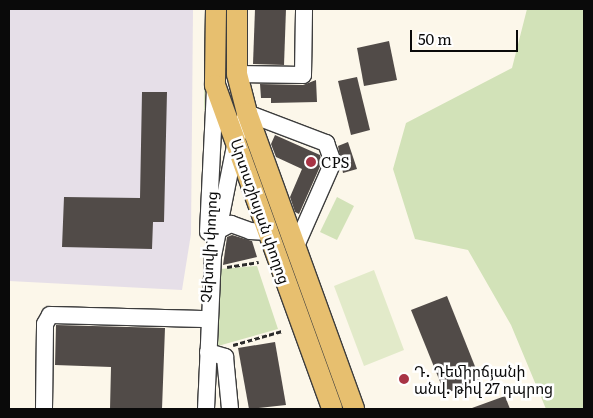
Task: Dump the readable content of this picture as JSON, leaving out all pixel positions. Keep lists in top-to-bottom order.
{
  "streets": {
    "main road": ["Արտաշիսյան փողոց"],
    "street": ["Չեխովի փողոց"]
  },
  "crossings": [
    ["Արտաշիսյան փողոց", "Չեխովի փողոց"]
  ],
  "places": ["CPS", "Դ. Դեմիրճյանի անվ. թիվ 27 դպրոց"],
  "scale_bar": "50 m"
}
